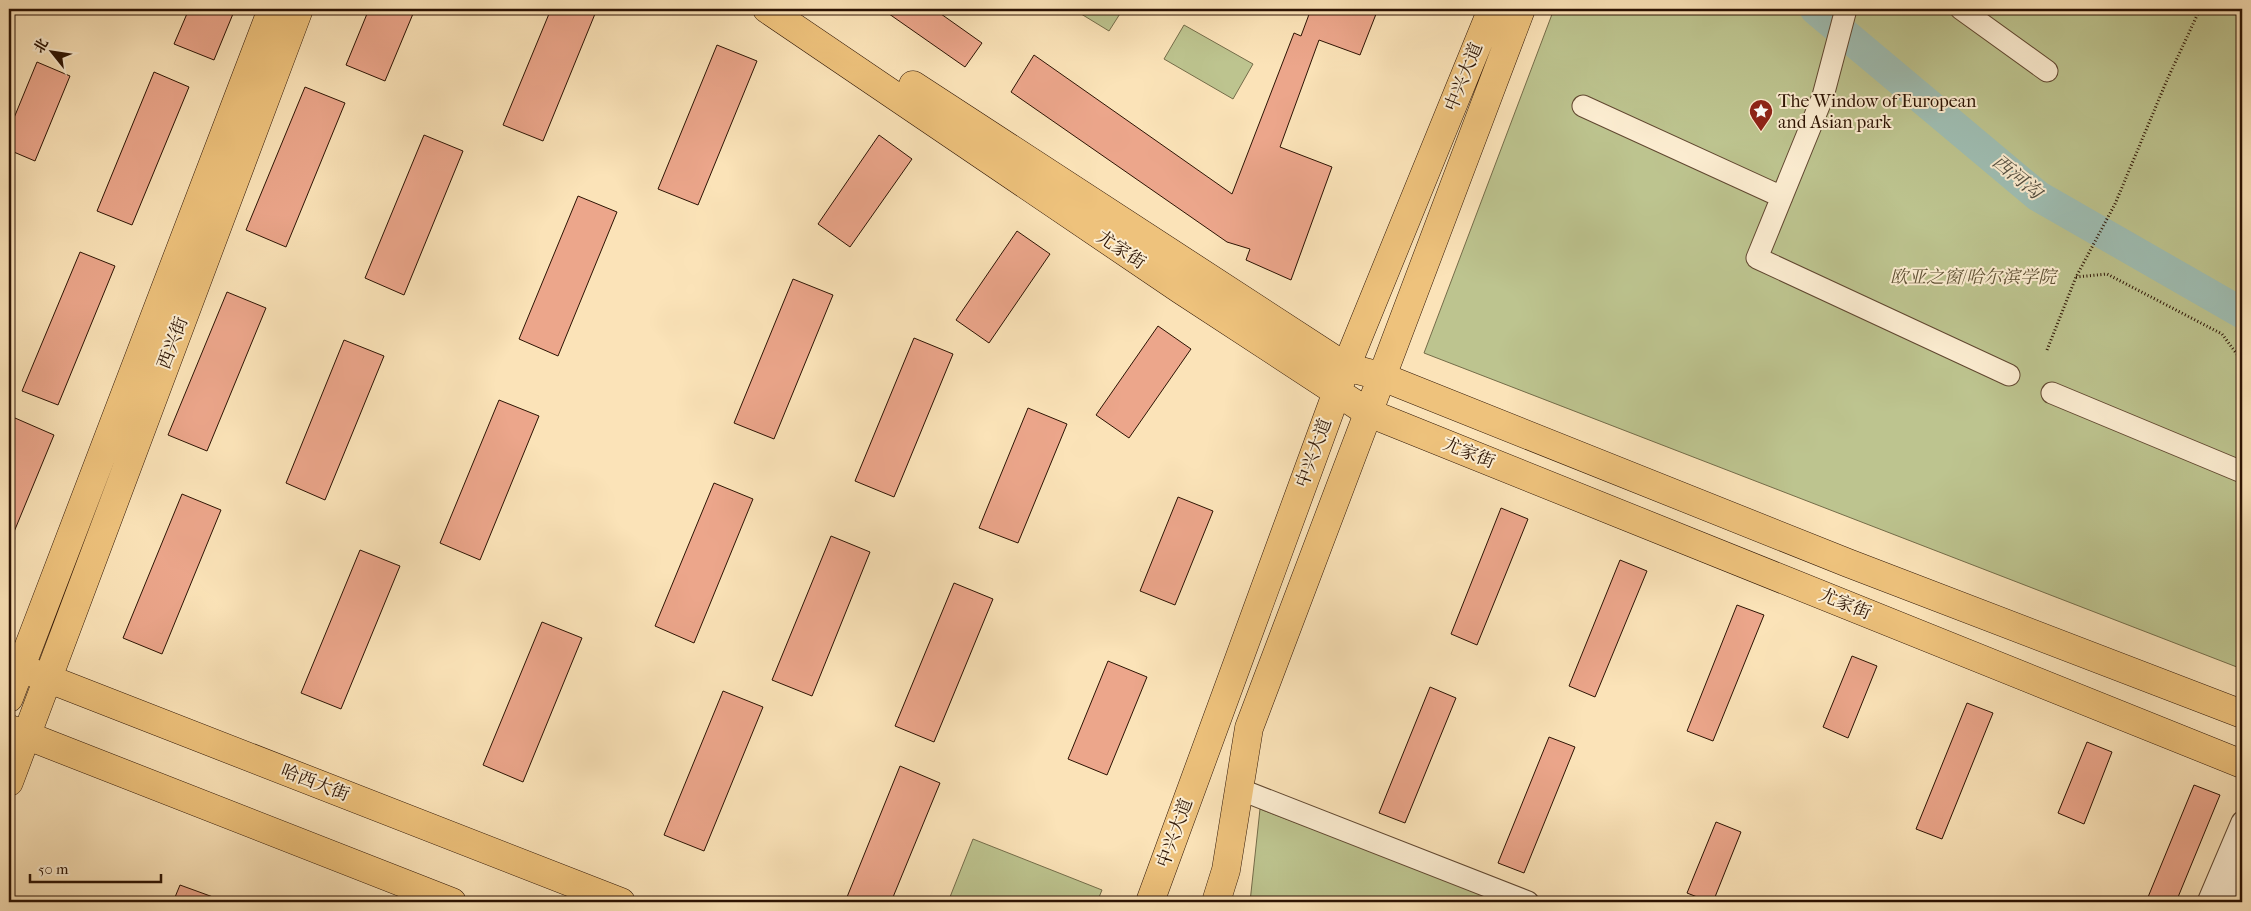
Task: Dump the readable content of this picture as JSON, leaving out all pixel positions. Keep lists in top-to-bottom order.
{
  "streets": {
    "main road": [
      "中兴大道",
      "尤家街",
      "西兴街",
      "哈西大街"
    ]
  },
  "crossings": [
    ["中兴大道", "尤家街"],
    ["西兴街", "哈西大街"]
  ],
  "water": ["西河沟"],
  "parks": ["欧亚之窗/哈尔滨学院"],
  "places": {
    "place": ["The Window of European and Asian park"]
  },
  "scale_bar": "50 m",
  "north": "top left"
}
